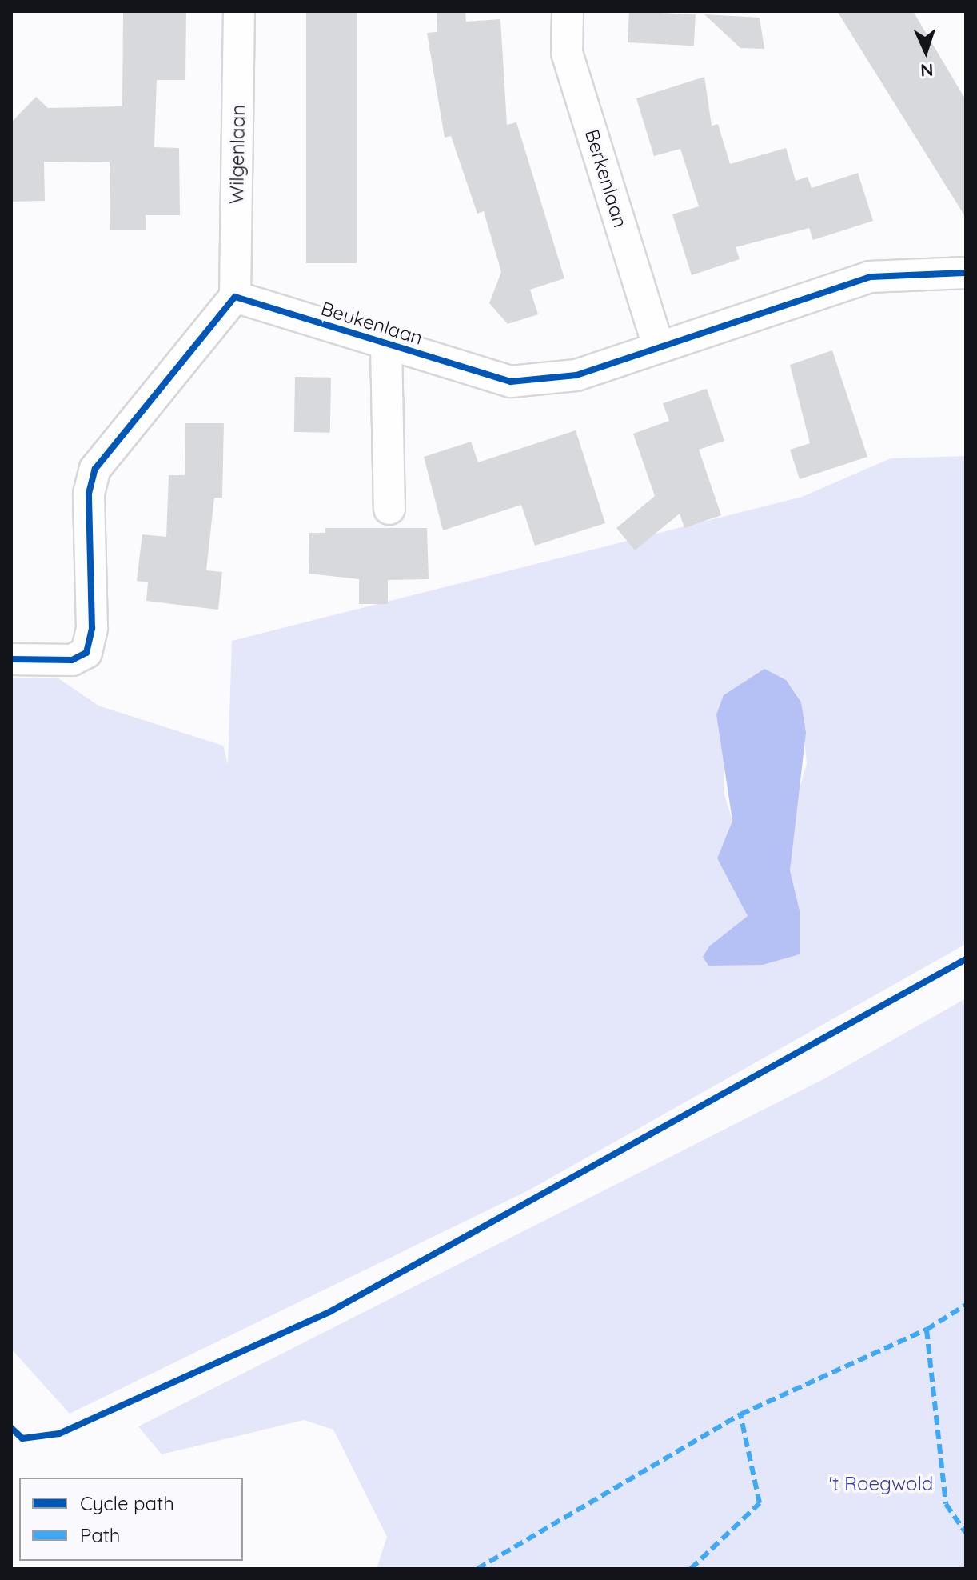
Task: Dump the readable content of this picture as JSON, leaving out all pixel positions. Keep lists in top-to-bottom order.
{
  "streets": {
    "street": ["Wilgenlaan", "Berkenlaan", "Beukenlaan"]
  },
  "crossings": [
    ["Wilgenlaan", "Beukenlaan"],
    ["Berkenlaan", "Beukenlaan"]
  ],
  "parks": ["'t Roegwold"],
  "legend": ["Cycle path", "Path"],
  "north": "bottom"
}
